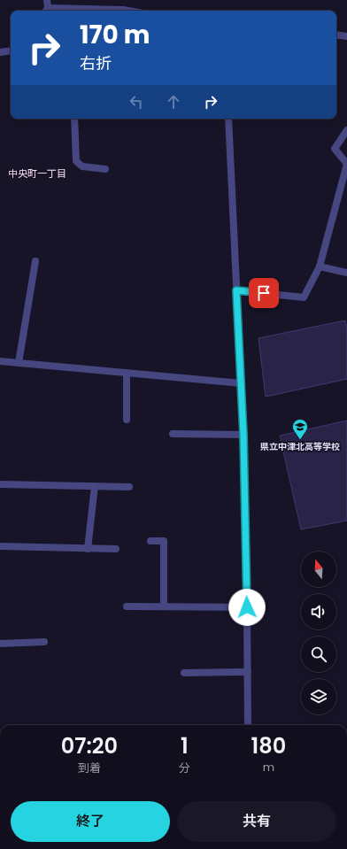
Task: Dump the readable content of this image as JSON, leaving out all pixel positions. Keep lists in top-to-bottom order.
{
  "districts": ["中央町一丁目"],
  "places": {
    "school or university": ["県立中津北高等学校"]
  },
  "north": "top",
  "page": {
    "turn": ["170 m", "右折"],
    "eta": [
      "07:20",
      "到着",
      "1",
      "分",
      "180",
      "m"
    ],
    "buttons": ["終了", "共有"]
  }
}
